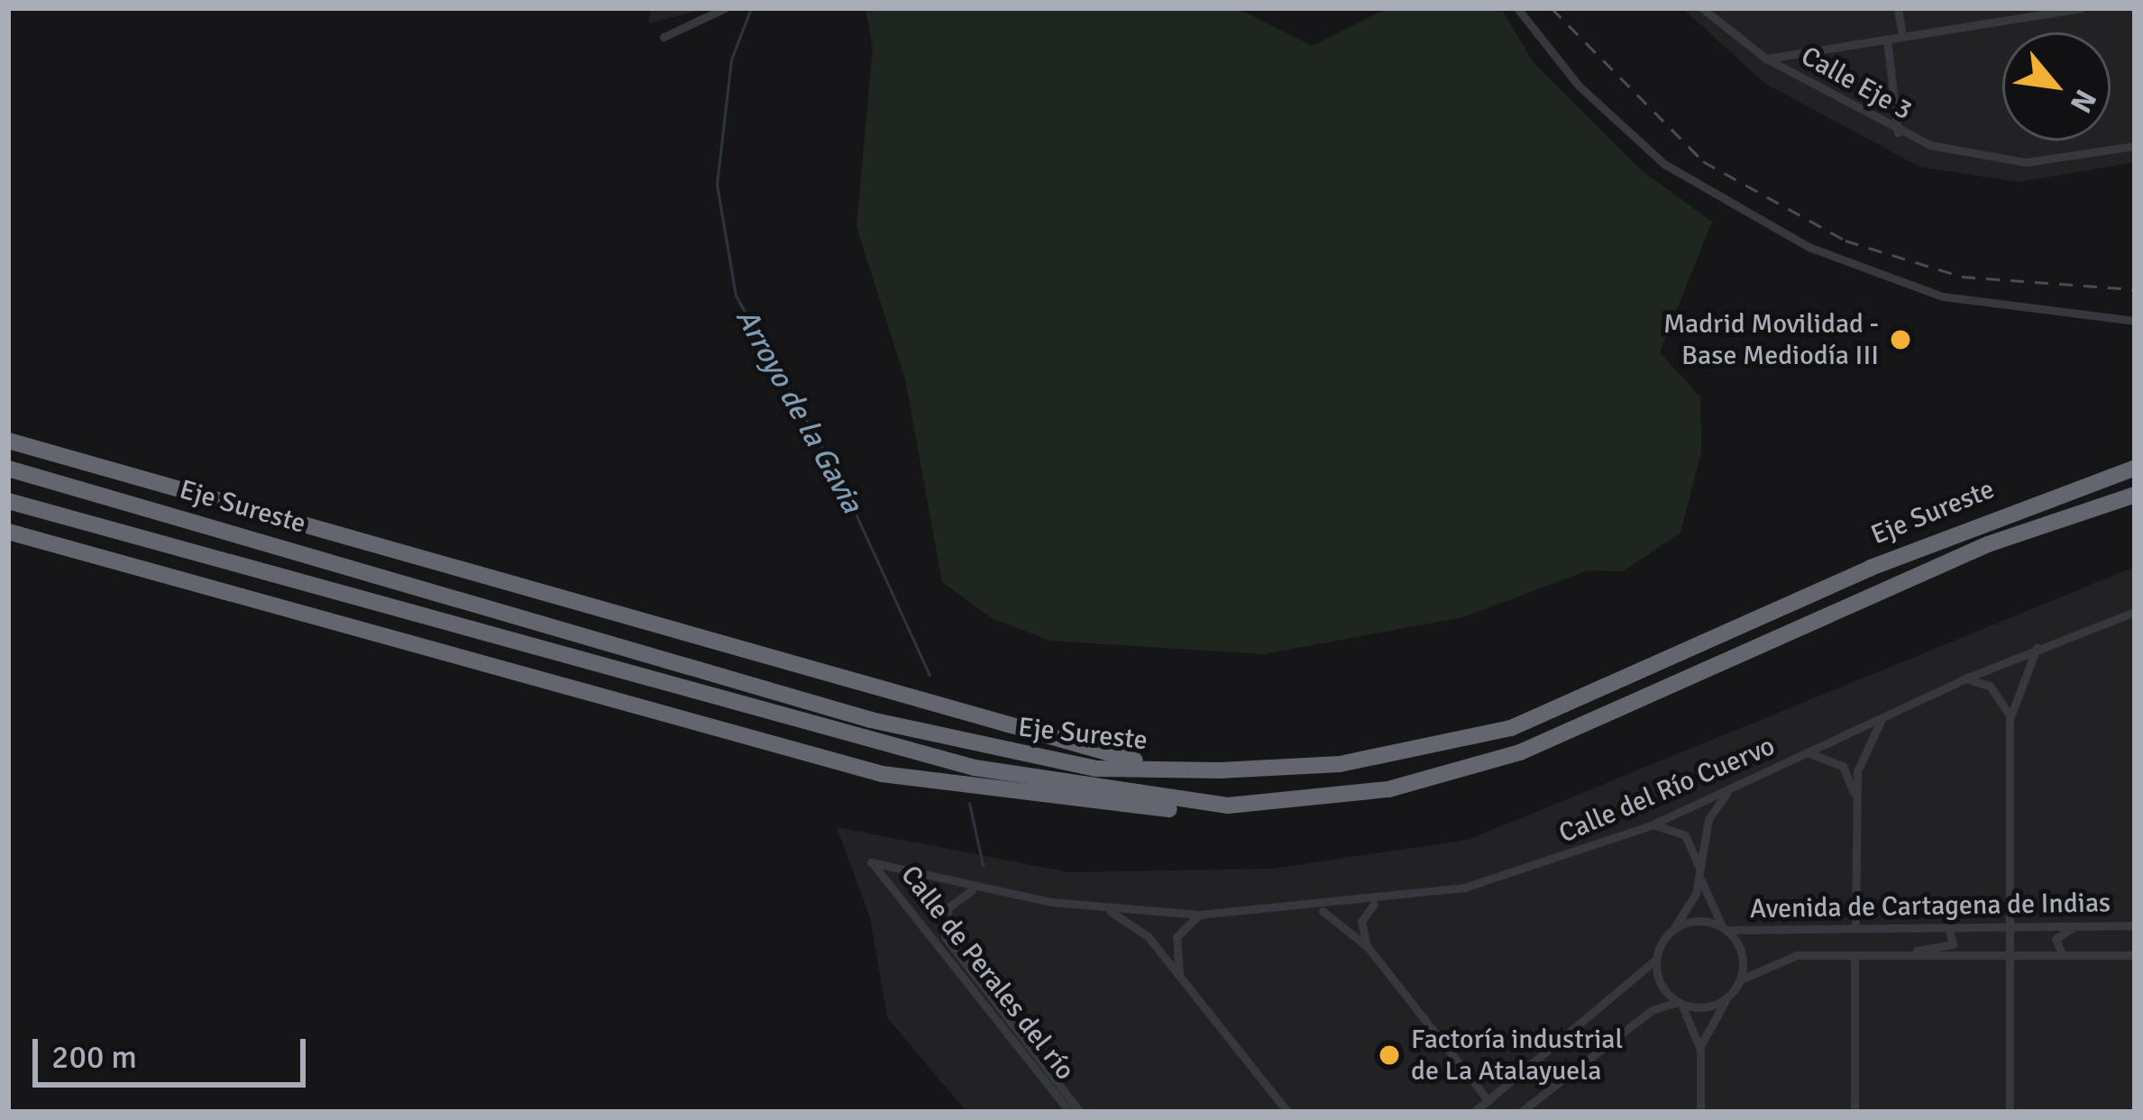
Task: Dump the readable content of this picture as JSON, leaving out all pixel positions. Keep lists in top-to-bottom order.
{
  "streets": {
    "highway": ["Eje Sureste"],
    "street": [
      "Calle Eje 3",
      "Calle del Río Cuervo",
      "Avenida de Cartagena de Indias",
      "Calle de Perales del río"
    ]
  },
  "crossings": [
    ["Calle del Río Cuervo", "Avenida de Cartagena de Indias"],
    ["Calle del Río Cuervo", "Calle de Perales del río"]
  ],
  "water": ["Arroyo de la Gavia"],
  "places": ["Madrid Movilidad - Base Mediodía III", "Factoría industrial de La Atalayuela"],
  "scale_bar": "200 m",
  "north": "bottom right"
}
